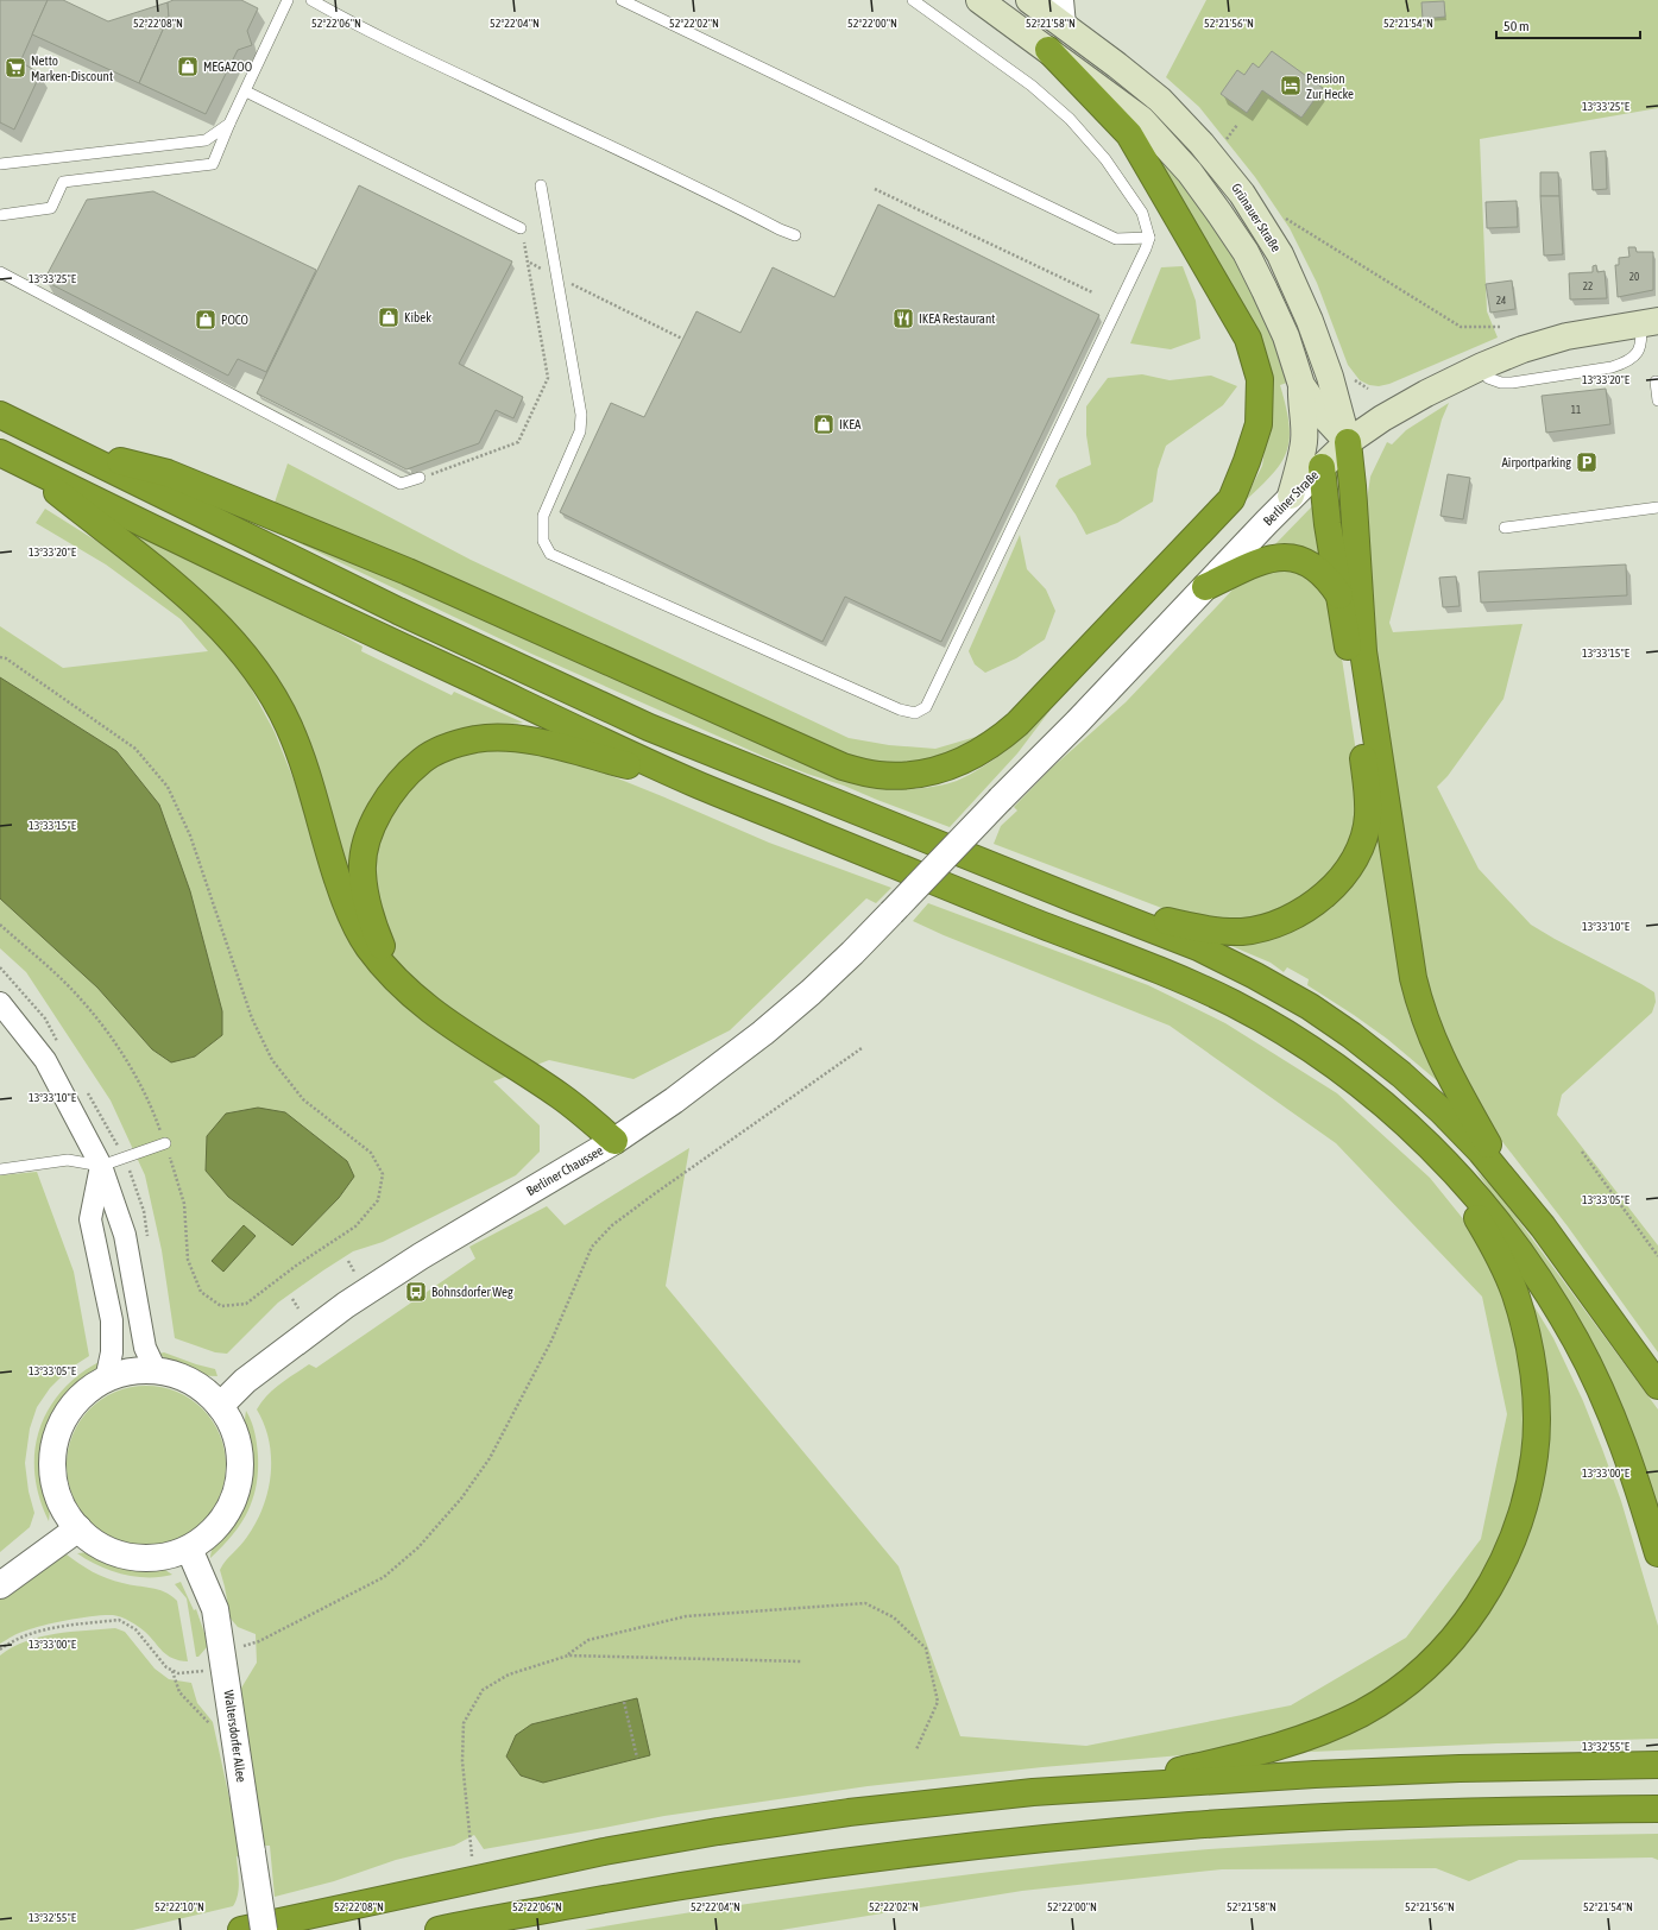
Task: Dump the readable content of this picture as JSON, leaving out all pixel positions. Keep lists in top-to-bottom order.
{
  "streets": {
    "main road": ["Grünauer Straße", "Berliner Straße"],
    "street": ["Berliner Chaussee", "Waltersdorfer Allee"]
  },
  "crossings": [
    ["Grünauer Straße", "Berliner Straße"],
    ["Berliner Straße", "Berliner Chaussee"]
  ],
  "places": {
    "shop": [
      "MEGAZOO",
      "Kibek",
      "POCO",
      "IKEA"
    ],
    "supermarket": ["Netto Marken-Discount"],
    "hotel": ["Pension Zur Hecke"],
    "restaurant": ["IKEA Restaurant"],
    "parking": ["Airportparking"],
    "bus stop": ["Bohnsdorfer Weg"]
  },
  "house_numbers": [
    "20",
    "22",
    "24",
    "11"
  ],
  "scale_bar": "50 m",
  "coordinates": [
    "52°22'08\"N",
    "52°22'06\"N",
    "52°22'04\"N",
    "52°22'02\"N",
    "52°22'00\"N",
    "52°21'58\"N",
    "52°21'56\"N",
    "52°21'54\"N",
    "13°33'25\"E",
    "13°33'20\"E",
    "13°33'15\"E",
    "13°33'10\"E",
    "13°33'05\"E",
    "13°33'00\"E",
    "13°32'55\"E",
    "52°22'10\"N"
  ]
}
